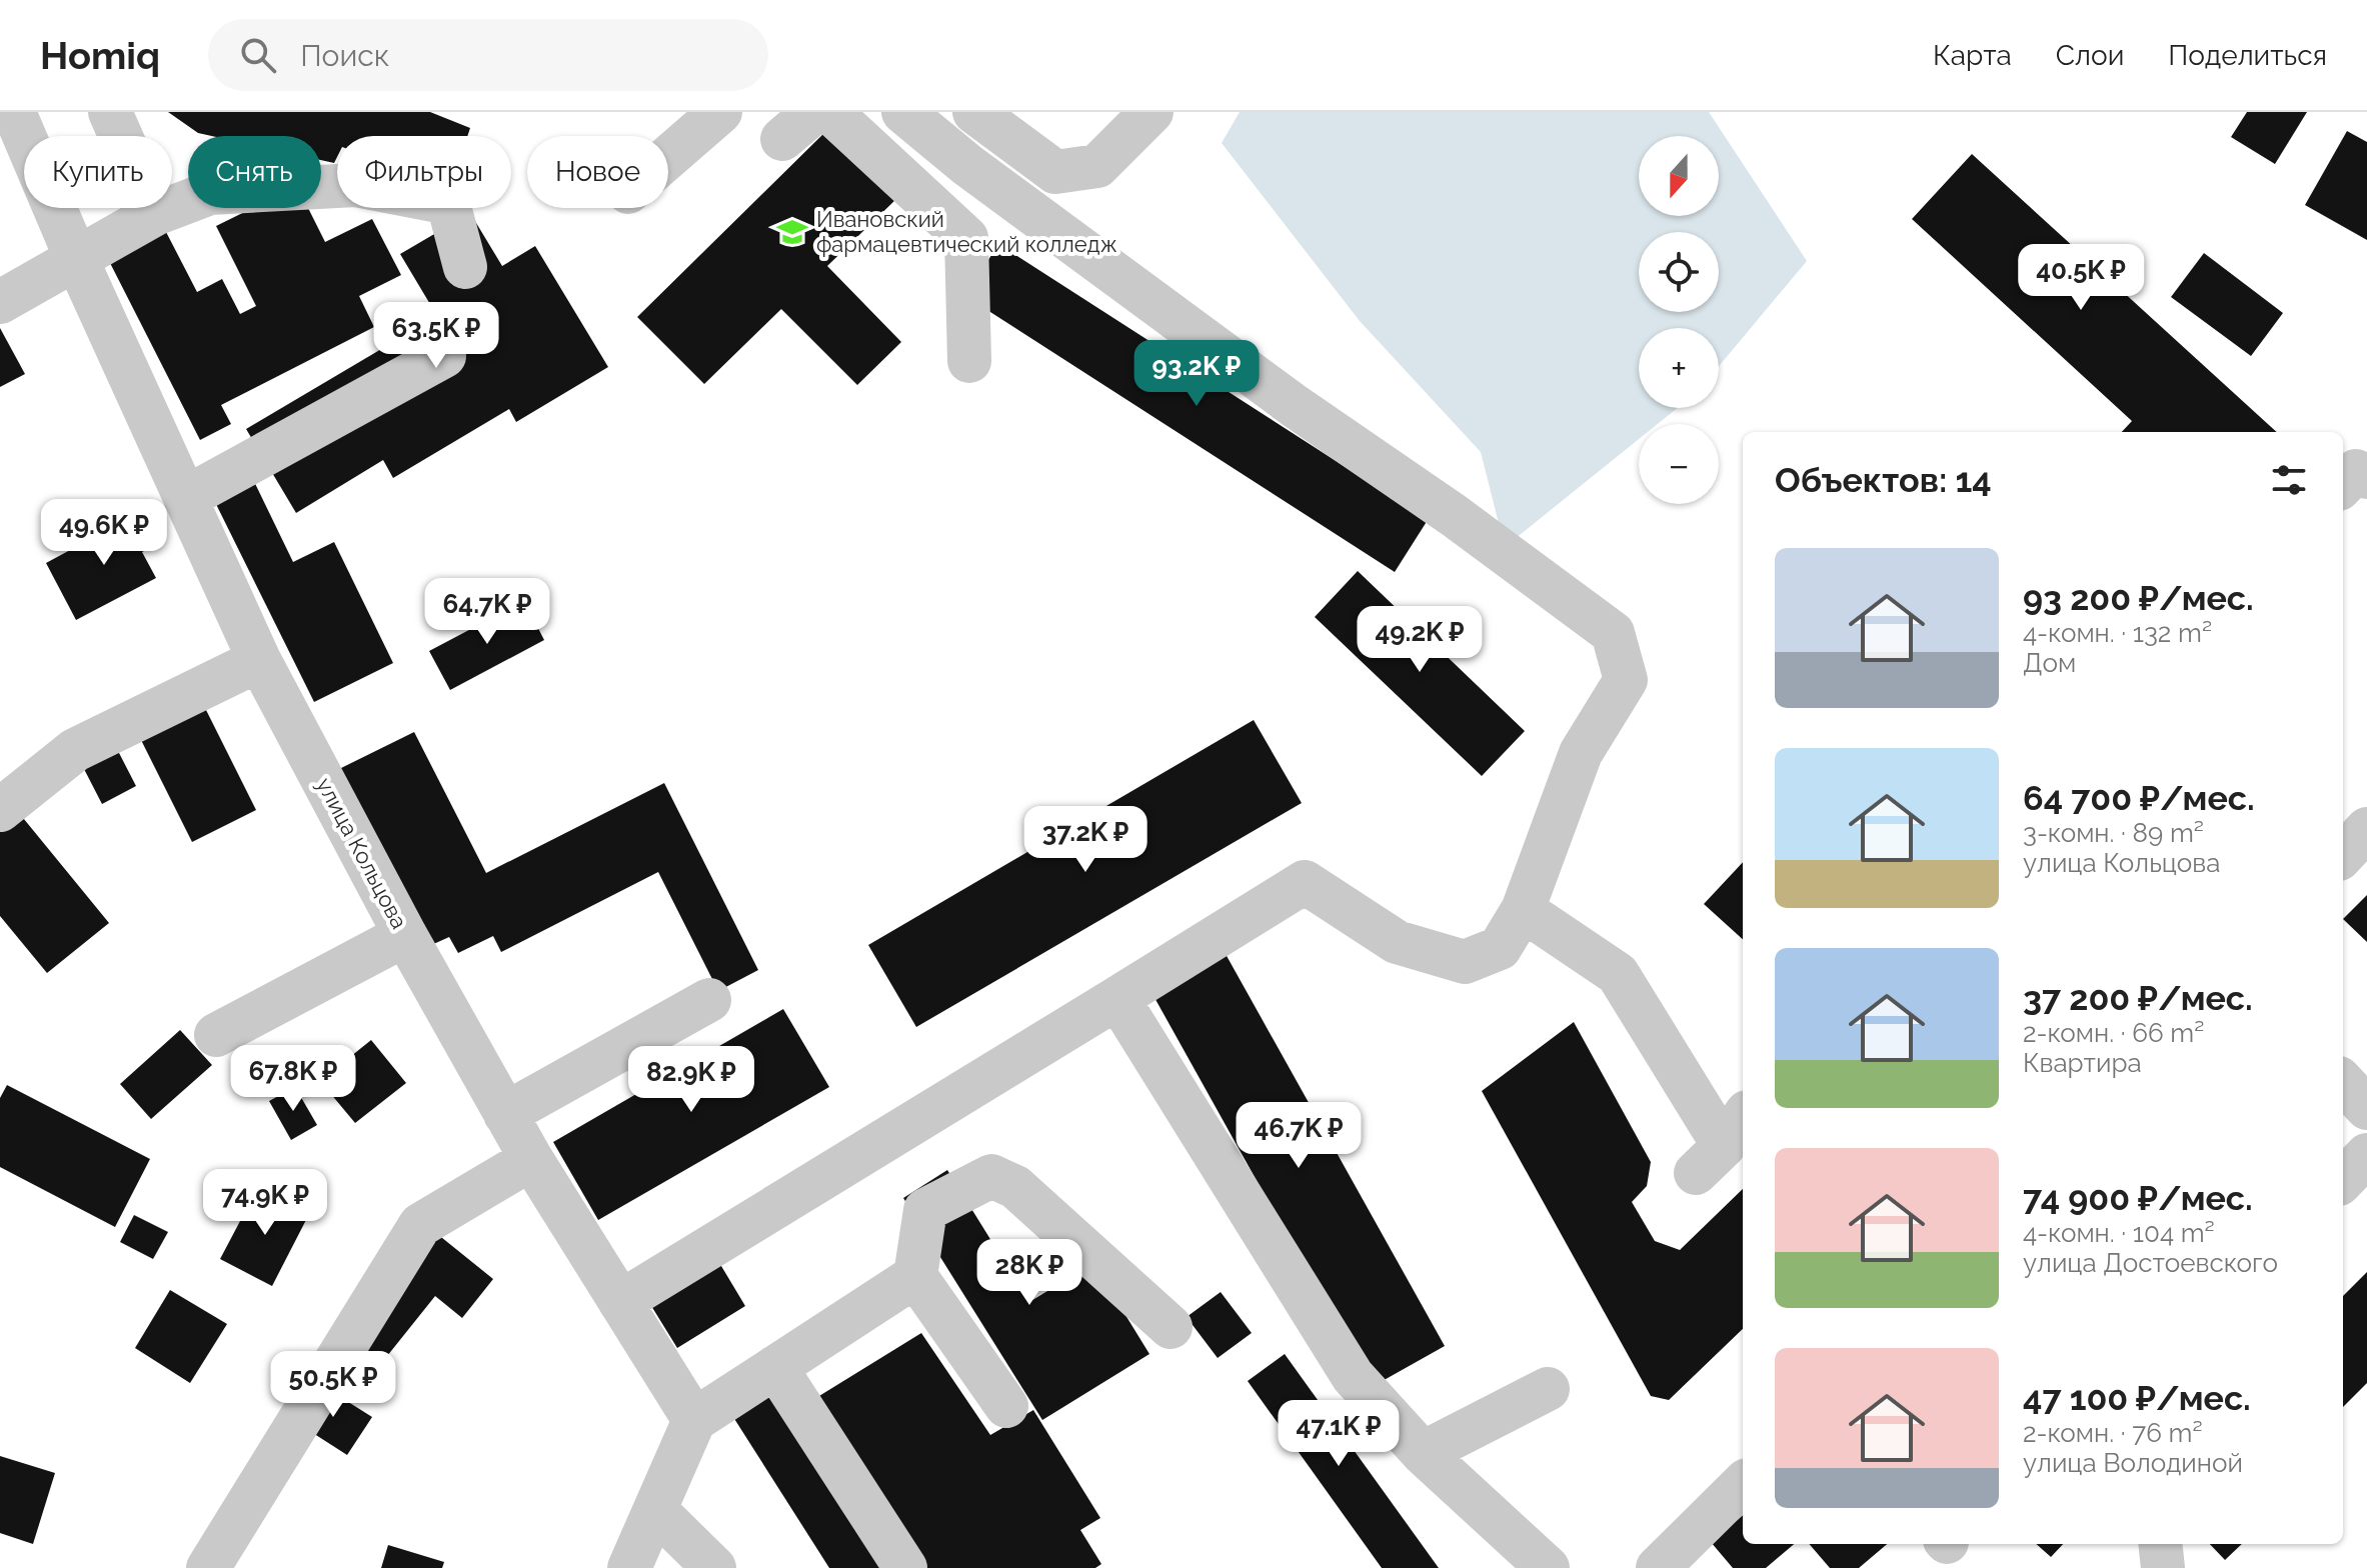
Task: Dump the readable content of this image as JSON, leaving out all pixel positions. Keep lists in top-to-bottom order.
{
  "streets": {
    "street": ["улица Кольцова"]
  },
  "places": {
    "school or university": ["Ивановский фармацевтический колледж"]
  },
  "north": "bottom",
  "page": {
    "header": "Homiq",
    "search": "Поиск",
    "nav": ["Карта", "Слои", "Поделиться"],
    "map_buttons": ["+", "−"],
    "chip": [
      "Купить",
      "Снять",
      "Фильтры",
      "Новое"
    ],
    "price": [
      "40.5K ₽",
      "63.5K ₽",
      "93.2K ₽",
      "49.6K ₽",
      "64.7K ₽",
      "49.2K ₽",
      "37.2K ₽",
      "67.8K ₽",
      "82.9K ₽",
      "46.7K ₽",
      "74.9K ₽",
      "28K ₽",
      "50.5K ₽",
      "47.1K ₽"
    ],
    "heading": "Объектов: 14",
    "list": [
      {
        "name": "93 200 ₽/мес.",
        "note": "4-комн. · 132 m² · Дом"
      },
      {
        "name": "64 700 ₽/мес.",
        "note": "3-комн. · 89 m² · улица Кольцова"
      },
      {
        "name": "37 200 ₽/мес.",
        "note": "2-комн. · 66 m² · Квартира"
      },
      {
        "name": "74 900 ₽/мес.",
        "note": "4-комн. · 104 m² · улица Достоевского"
      },
      {
        "name": "47 100 ₽/мес.",
        "note": "2-комн. · 76 m² · улица Володиной"
      }
    ]
  }
}
